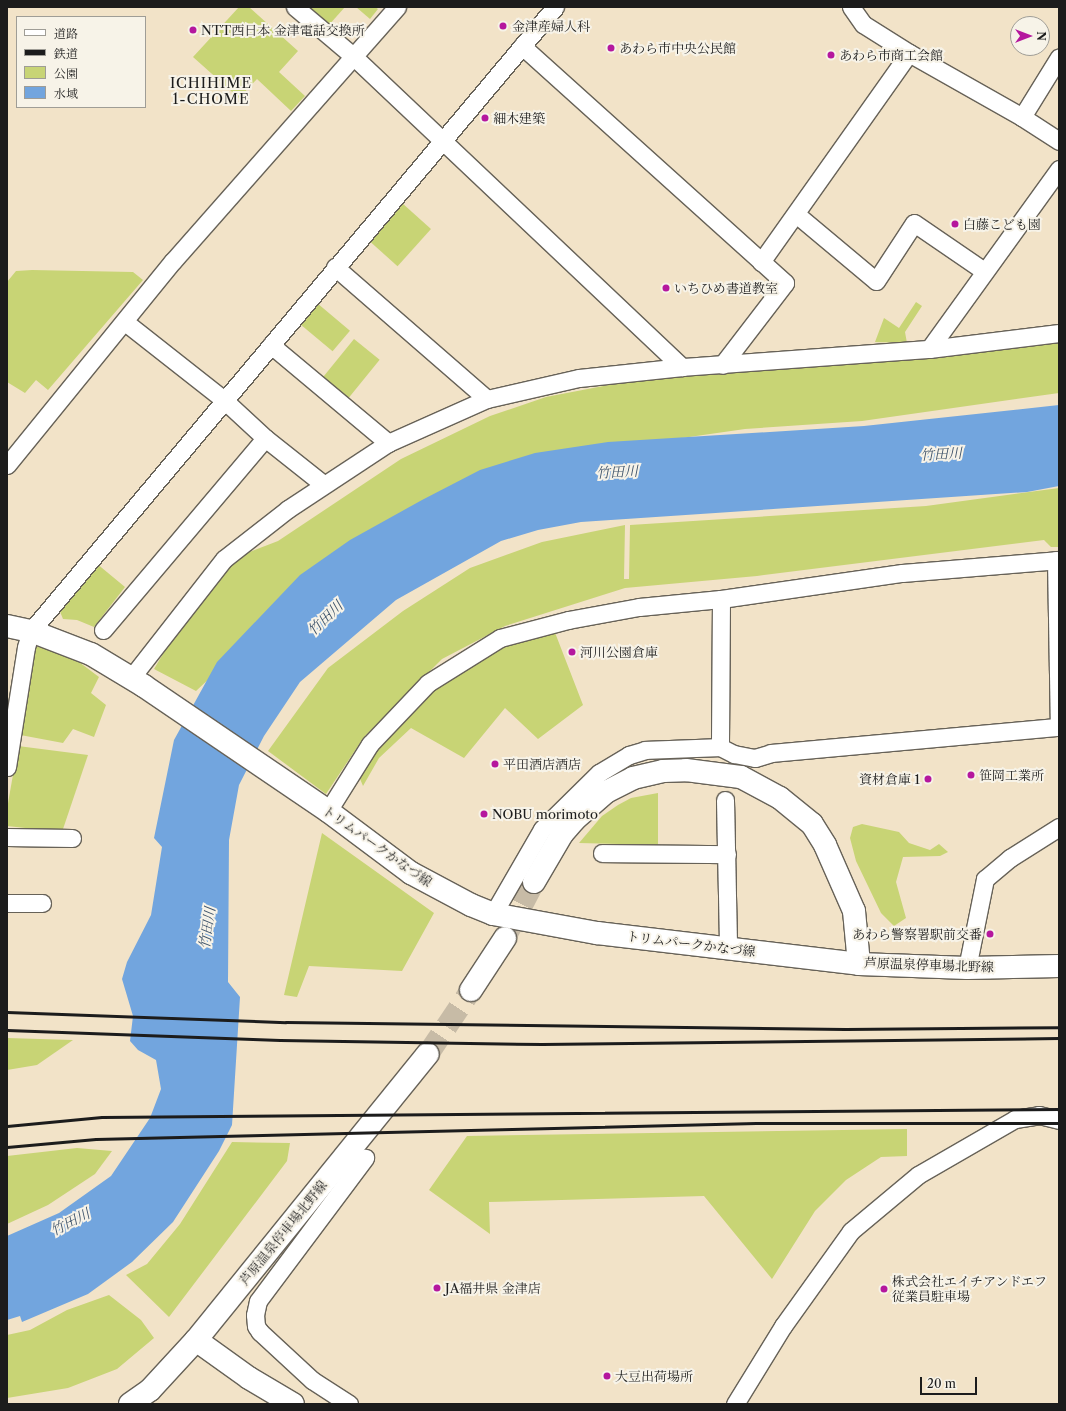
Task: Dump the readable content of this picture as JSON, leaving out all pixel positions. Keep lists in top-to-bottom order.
{
  "streets": {
    "main road": ["トリムパークかなづ線", "芦原温泉停車場北野線"]
  },
  "crossings": [
    ["トリムパークかなづ線", "芦原温泉停車場北野線"]
  ],
  "districts": ["ICHIHIME 1-CHOME"],
  "water": ["竹田川"],
  "places": [
    "金津産婦人科",
    "NTT西日本 金津電話交換所",
    "あわら市中央公民館",
    "あわら市商工会館",
    "細木建築",
    "白藤こども園",
    "いちひめ書道教室",
    "河川公園倉庫",
    "平田酒店酒店",
    "笹岡工業所",
    "資材倉庫 1",
    "NOBU morimoto",
    "あわら警察署駅前交番",
    "JA福井県 金津店",
    "株式会社エイチアンドエフ 従業員駐車場",
    "大豆出荷場所"
  ],
  "legend": [
    "道路",
    "鉄道",
    "公園",
    "水域"
  ],
  "scale_bar": "20 m",
  "north": "right"
}
